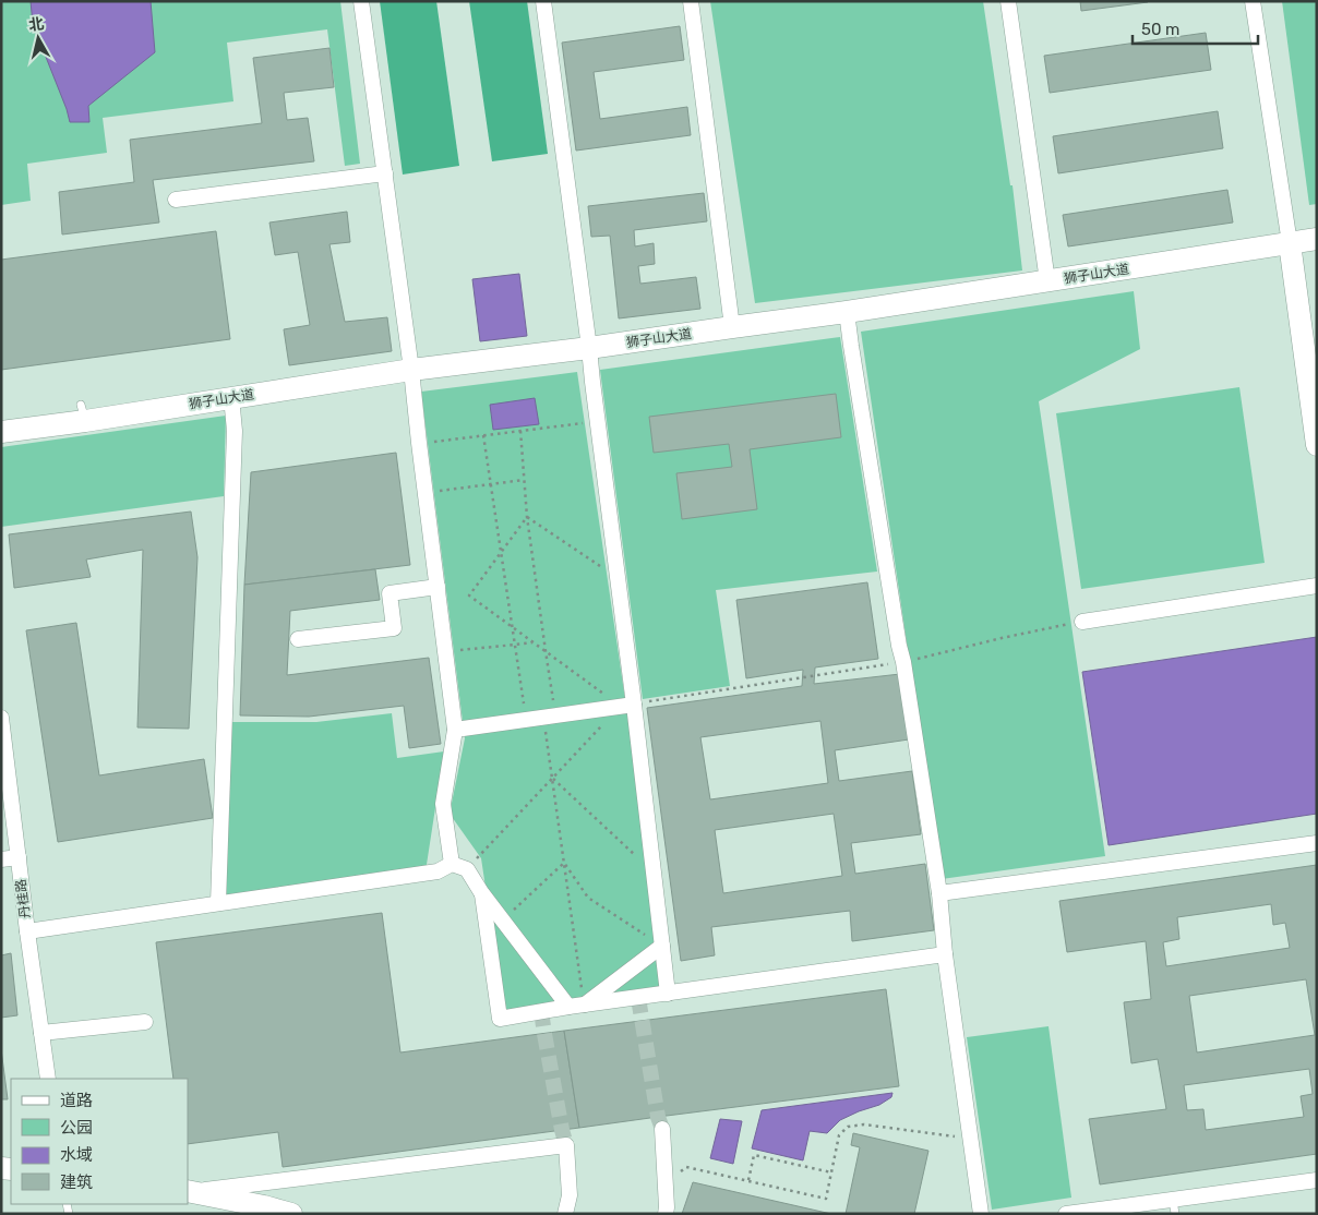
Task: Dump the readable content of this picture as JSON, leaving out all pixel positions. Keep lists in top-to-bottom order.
{
  "streets": {
    "street": ["狮子山大道", "丹桂路"]
  },
  "legend": [
    "道路",
    "公园",
    "水域",
    "建筑"
  ],
  "scale_bar": "50 m",
  "north": "top"
}
